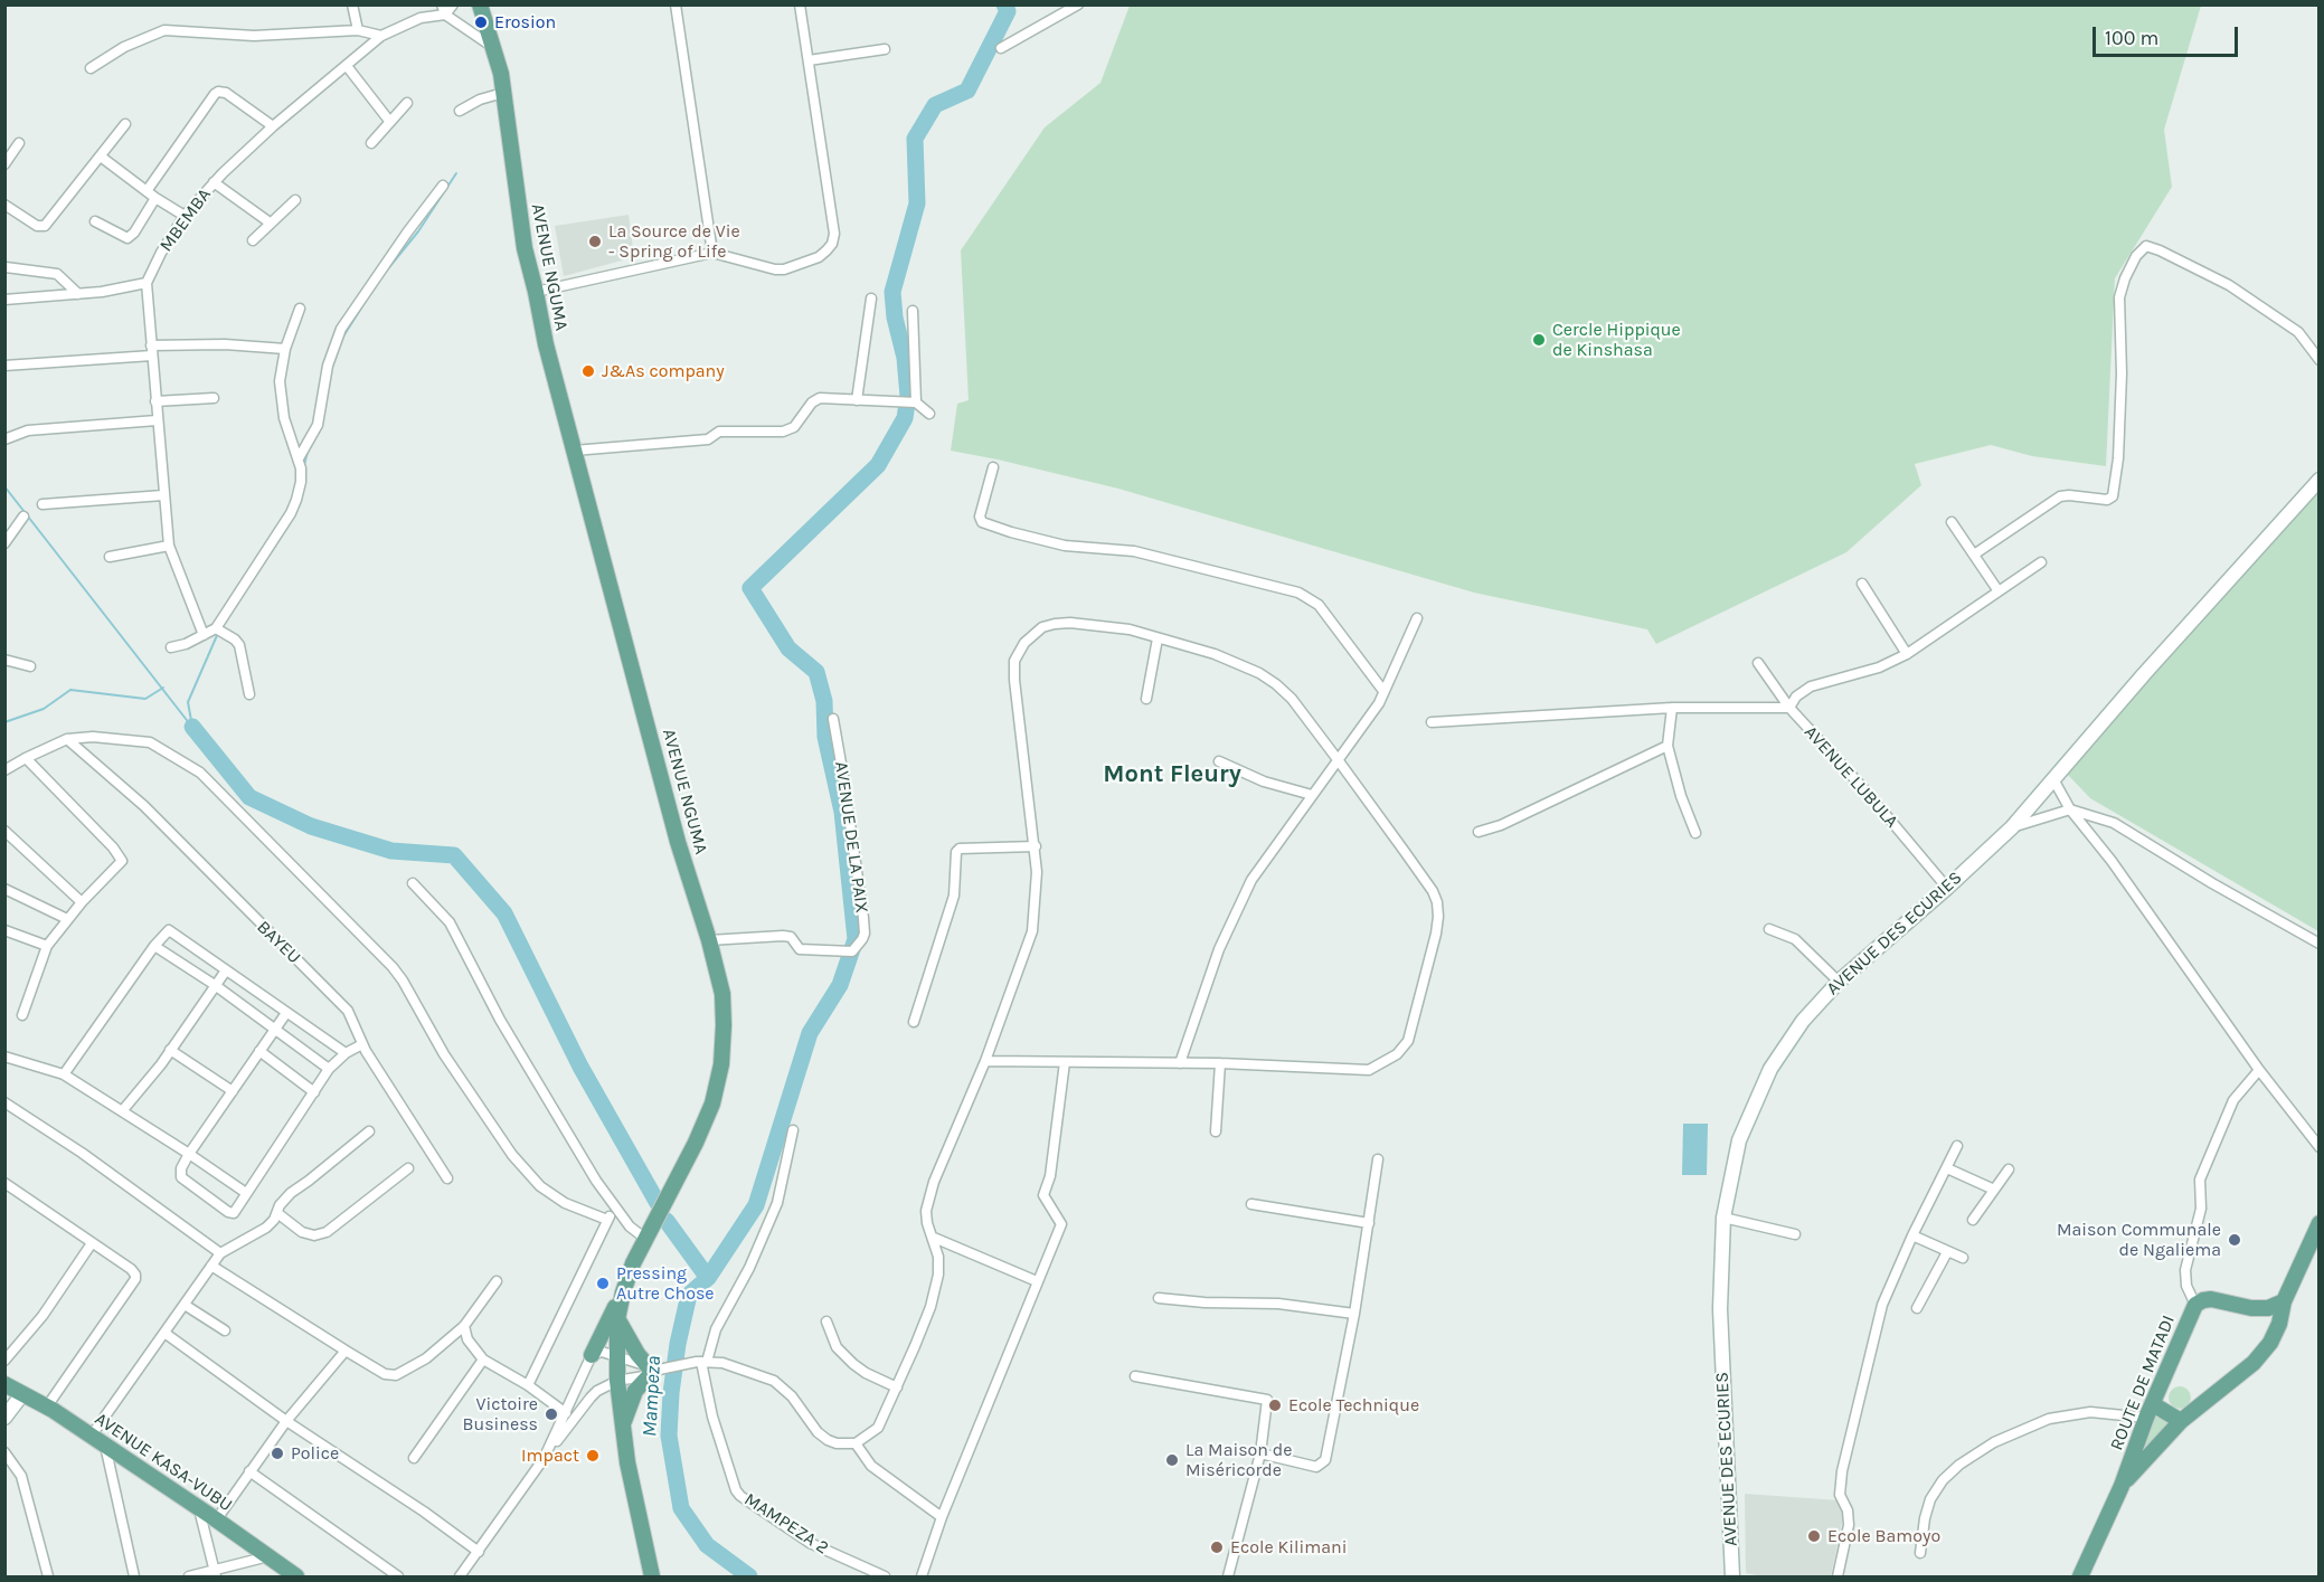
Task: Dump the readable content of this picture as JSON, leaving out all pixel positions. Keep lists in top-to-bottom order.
{
  "streets": {
    "main road": ["AVENUE NGUMA", "ROUTE DE MATADI", "AVENUE KASA-VUBU"],
    "street": [
      "MBEMBA",
      "AVENUE LUBULA",
      "AVENUE DE LA PAIX",
      "AVENUE DES ECURIES",
      "BAYEU",
      "MAMPEZA 2"
    ]
  },
  "crossings": [
    ["AVENUE NGUMA", "AVENUE DE LA PAIX"],
    ["AVENUE LUBULA", "AVENUE DES ECURIES"]
  ],
  "districts": ["Mont Fleury"],
  "water": ["Mampeza"],
  "places": [
    "Erosion",
    "La Source de Vie - Spring of Life",
    "Cercle Hippique de Kinshasa",
    "J&As company",
    "Maison Communale de Ngaliema",
    "Pressing Autre Chose",
    "Ecole Technique",
    "Victoire Business",
    "Police",
    "Impact",
    "La Maison de Miséricorde",
    "Ecole Bamoyo",
    "Ecole Kilimani"
  ],
  "scale_bar": "100 m"
}
